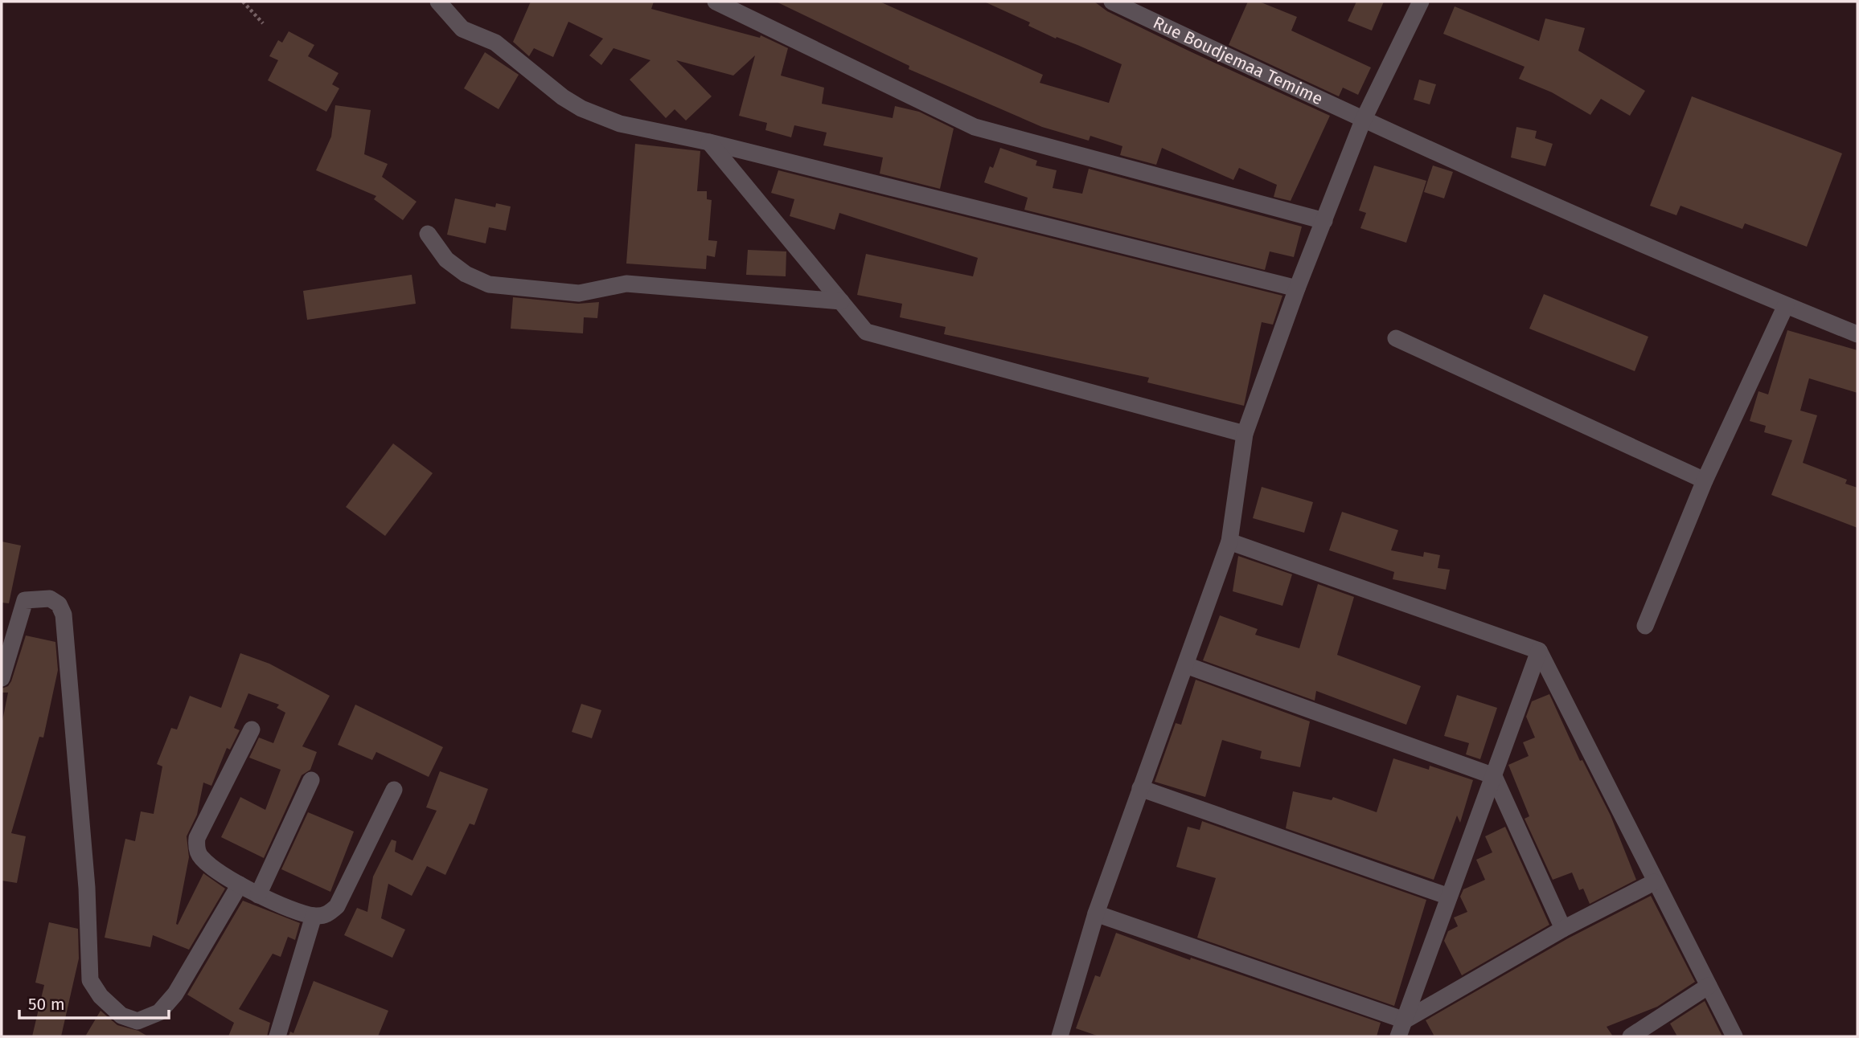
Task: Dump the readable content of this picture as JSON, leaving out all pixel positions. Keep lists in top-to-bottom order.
{
  "streets": {
    "street": ["Rue Boudjemaa Temime"]
  },
  "scale_bar": "50 m"
}
